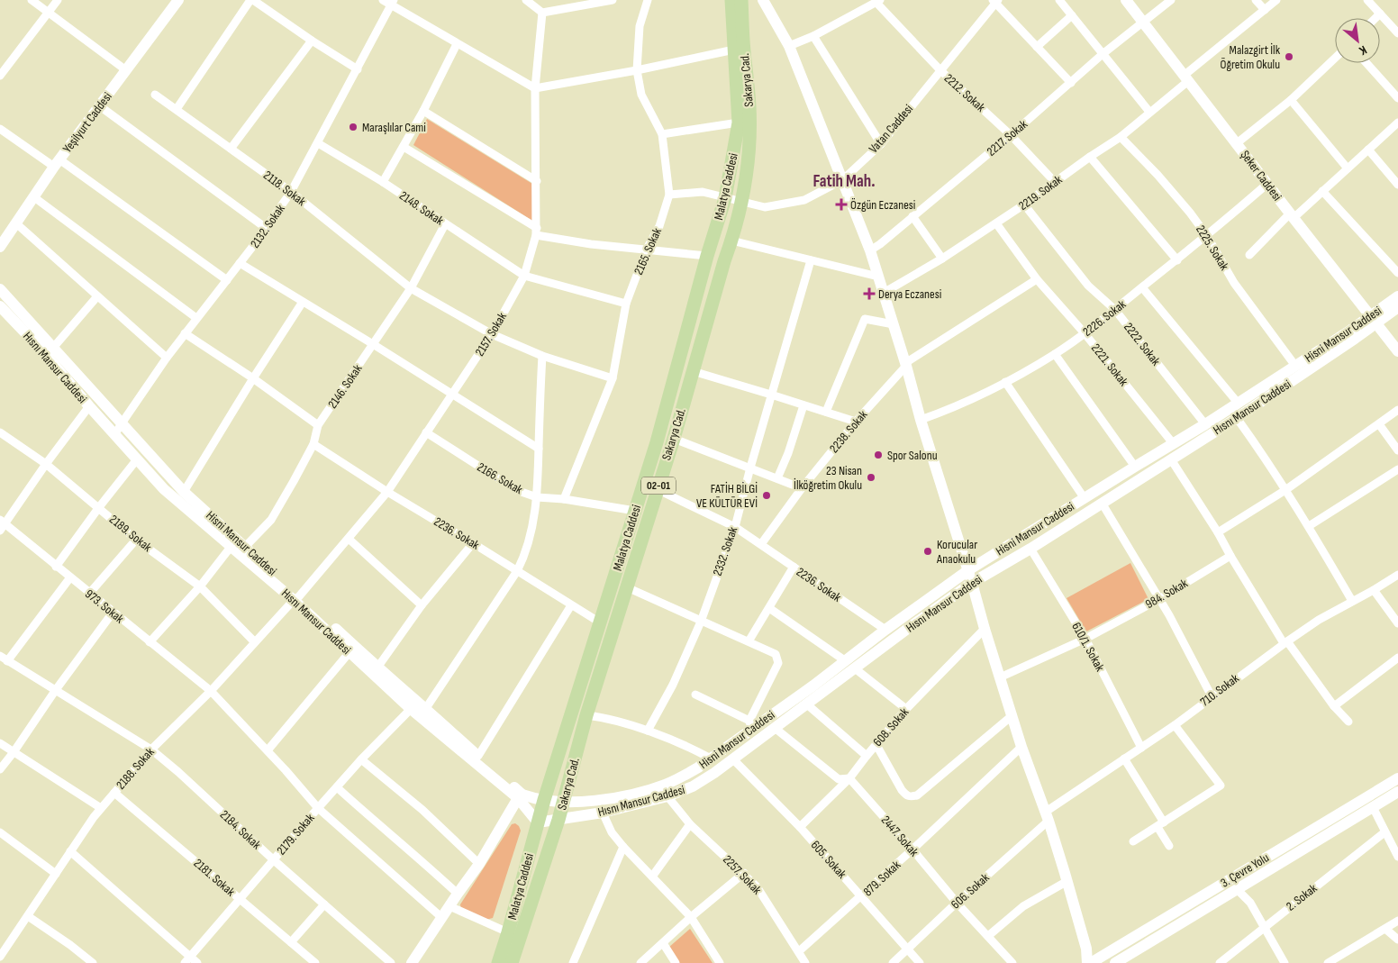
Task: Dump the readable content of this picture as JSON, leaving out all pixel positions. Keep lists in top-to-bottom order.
{
  "streets": {
    "main road": [
      "Sakarya Cad.",
      "Yeşilyurt Caddesi",
      "Şeker Caddesi",
      "Malatya Caddesi",
      "Hisni Mansur Caddesi",
      "Hısnı Mansur Caddesi",
      "02-01",
      "3. Çevre Yolu"
    ],
    "street": [
      "2212. Sokak",
      "Vatan Caddesi",
      "2217. Sokak",
      "2118. Sokak",
      "2219. Sokak",
      "2148. Sokak",
      "2132. Sokak",
      "2225. Sokak",
      "2165. Sokak",
      "2226. Sokak",
      "2157. Sokak",
      "2222. Sokak",
      "2221. Sokak",
      "2146. Sokak",
      "2238. Sokak",
      "2166. Sokak",
      "2189. Sokak",
      "2236. Sokak",
      "2332. Sokak",
      "984. Sokak",
      "973. Sokak",
      "610/1. Sokak",
      "710. Sokak",
      "608. Sokak",
      "2188. Sokak",
      "2184. Sokak",
      "2179. Sokak",
      "2447. Sokak",
      "605. Sokak",
      "2257. Sokak",
      "2181. Sokak",
      "879. Sokak",
      "606. Sokak",
      "2. Sokak"
    ]
  },
  "crossings": [
    ["Sakarya Cad.", "Vatan Caddesi"],
    ["Sakarya Cad.", "Hisni Mansur Caddesi"],
    ["Sakarya Cad.", "Hısnı Mansur Caddesi"],
    ["Sakarya Cad.", "2236. Sokak"],
    ["2212. Sokak", "Vatan Caddesi"],
    ["2212. Sokak", "2217. Sokak"],
    ["2212. Sokak", "2219. Sokak"],
    ["Vatan Caddesi", "Malatya Caddesi"],
    ["Vatan Caddesi", "2165. Sokak"],
    ["2217. Sokak", "Şeker Caddesi"],
    ["Şeker Caddesi", "2219. Sokak"],
    ["Şeker Caddesi", "2226. Sokak"],
    ["Şeker Caddesi", "Hisni Mansur Caddesi"],
    ["Şeker Caddesi", "Hısnı Mansur Caddesi"],
    ["Malatya Caddesi", "Hisni Mansur Caddesi"],
    ["Malatya Caddesi", "Hısnı Mansur Caddesi"],
    ["Malatya Caddesi", "2166. Sokak"],
    ["Malatya Caddesi", "2236. Sokak"],
    ["2118. Sokak", "2132. Sokak"],
    ["2118. Sokak", "2165. Sokak"],
    ["2118. Sokak", "2157. Sokak"],
    ["2118. Sokak", "2146. Sokak"],
    ["2219. Sokak", "2225. Sokak"],
    ["2219. Sokak", "2222. Sokak"],
    ["2219. Sokak", "2221. Sokak"],
    ["2148. Sokak", "2132. Sokak"],
    ["2148. Sokak", "2165. Sokak"],
    ["2148. Sokak", "2157. Sokak"],
    ["2148. Sokak", "2146. Sokak"],
    ["2132. Sokak", "Hisni Mansur Caddesi"],
    ["2132. Sokak", "Hısnı Mansur Caddesi"],
    ["2225. Sokak", "2226. Sokak"],
    ["2225. Sokak", "Hisni Mansur Caddesi"],
    ["2165. Sokak", "2166. Sokak"],
    ["2226. Sokak", "2222. Sokak"],
    ["2226. Sokak", "2221. Sokak"],
    ["2157. Sokak", "Hisni Mansur Caddesi"],
    ["2157. Sokak", "Hısnı Mansur Caddesi"],
    ["2157. Sokak", "2166. Sokak"],
    ["2157. Sokak", "2236. Sokak"],
    ["2157. Sokak", "2188. Sokak"],
    ["Hisni Mansur Caddesi", "2222. Sokak"],
    ["Hisni Mansur Caddesi", "2221. Sokak"],
    ["Hisni Mansur Caddesi", "Hısnı Mansur Caddesi"],
    ["Hisni Mansur Caddesi", "2146. Sokak"],
    ["Hisni Mansur Caddesi", "2236. Sokak"],
    ["Hisni Mansur Caddesi", "2188. Sokak"],
    ["2221. Sokak", "2238. Sokak"],
    ["Hısnı Mansur Caddesi", "610/1. Sokak"],
    ["Hısnı Mansur Caddesi", "2188. Sokak"],
    ["Hısnı Mansur Caddesi", "2179. Sokak"],
    ["Hısnı Mansur Caddesi", "605. Sokak"],
    ["Hısnı Mansur Caddesi", "2257. Sokak"],
    ["2146. Sokak", "2236. Sokak"],
    ["2238. Sokak", "2236. Sokak"],
    ["2189. Sokak", "2188. Sokak"],
    ["2236. Sokak", "2332. Sokak"],
    ["984. Sokak", "610/1. Sokak"],
    ["973. Sokak", "2188. Sokak"],
    ["973. Sokak", "2179. Sokak"],
    ["610/1. Sokak", "710. Sokak"],
    ["710. Sokak", "606. Sokak"],
    ["608. Sokak", "2447. Sokak"],
    ["608. Sokak", "605. Sokak"],
    ["2188. Sokak", "2184. Sokak"],
    ["2188. Sokak", "2181. Sokak"],
    ["2184. Sokak", "2179. Sokak"],
    ["2179. Sokak", "2181. Sokak"],
    ["2447. Sokak", "879. Sokak"],
    ["2447. Sokak", "606. Sokak"],
    ["605. Sokak", "879. Sokak"],
    ["605. Sokak", "606. Sokak"],
    ["2257. Sokak", "879. Sokak"]
  ],
  "districts": ["Fatih Mah."],
  "places": {
    "other": [
      "Malazgirt İlk Öğretim Okulu",
      "Maraşlılar Cami",
      "Spor Salonu",
      "23 Nisan İlköğretim Okulu",
      "FATİH BİLGİ VE KÜLTÜR EVİ",
      "Korucular Anaokulu"
    ],
    "health": ["Özgün Eczanesi", "Derya Eczanesi"]
  },
  "north": "bottom right"
}
